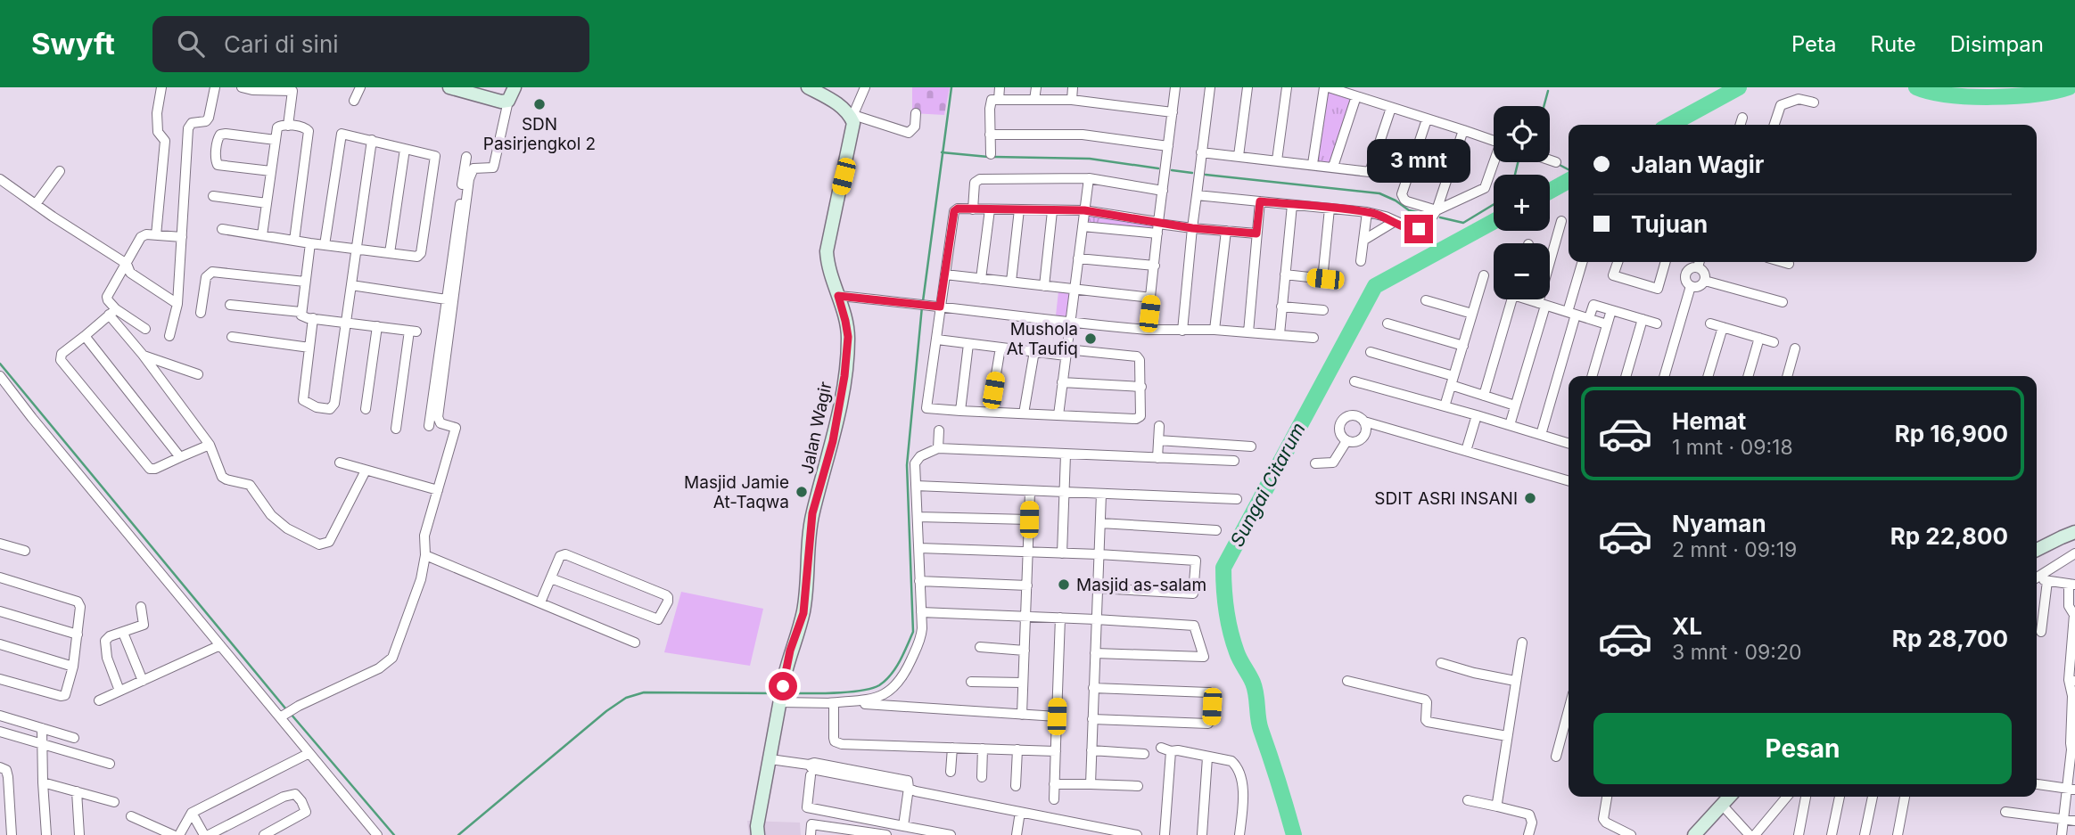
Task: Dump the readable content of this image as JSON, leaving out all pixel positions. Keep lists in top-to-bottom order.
{
  "streets": {
    "street": ["Jalan Wagir"]
  },
  "water": ["Sungai Citarum"],
  "places": [
    "SDN Pasirjengkol 2",
    "Mushola At Taufiq",
    "Masjid Jamie At-Taqwa",
    "SDIT ASRI INSANI",
    "Masjid as-salam"
  ],
  "page": {
    "header": "Swyft",
    "search": "Cari di sini",
    "nav": ["Peta", "Rute", "Disimpan"],
    "map_buttons": ["+", "−"],
    "banner": ["Jalan Wagir", "Tujuan"],
    "bubble": "3 mnt",
    "list": [
      {
        "name": "Hemat",
        "note": "1 mnt · 09:18",
        "value": "Rp 16,900"
      },
      {
        "name": "Nyaman",
        "note": "2 mnt · 09:19",
        "value": "Rp 22,800"
      },
      {
        "name": "XL",
        "note": "3 mnt · 09:20",
        "value": "Rp 28,700"
      }
    ],
    "buttons": "Pesan"
  }
}
